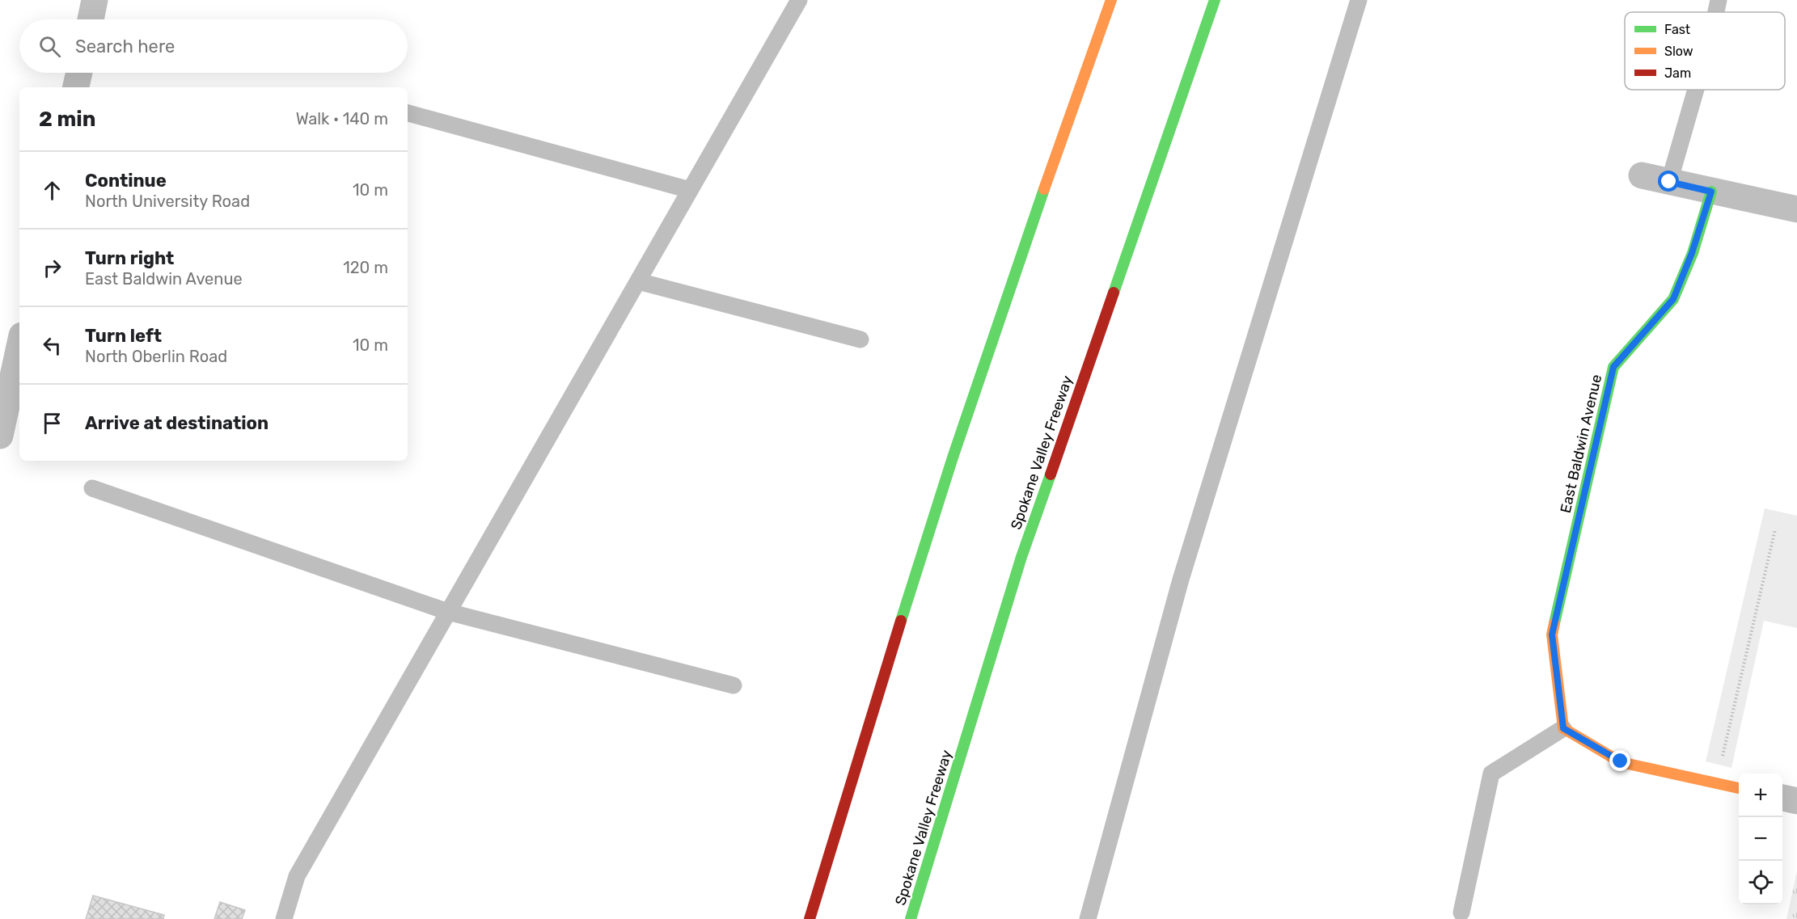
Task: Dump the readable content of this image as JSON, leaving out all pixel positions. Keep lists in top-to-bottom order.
{
  "streets": {
    "main road": ["East Baldwin Avenue", "Spokane Valley Freeway"]
  },
  "legend": ["Fast", "Slow", "Jam"],
  "page": {
    "search": "Search here",
    "heading": ["2 min", "Walk · 140 m"],
    "list": [
      ["Continue", "North University Road", "10 m"],
      ["Turn right", "East Baldwin Avenue", "120 m"],
      ["Turn left", "North Oberlin Road", "10 m"],
      "Arrive at destination"
    ],
    "map_buttons": ["+", "−"]
  }
}
